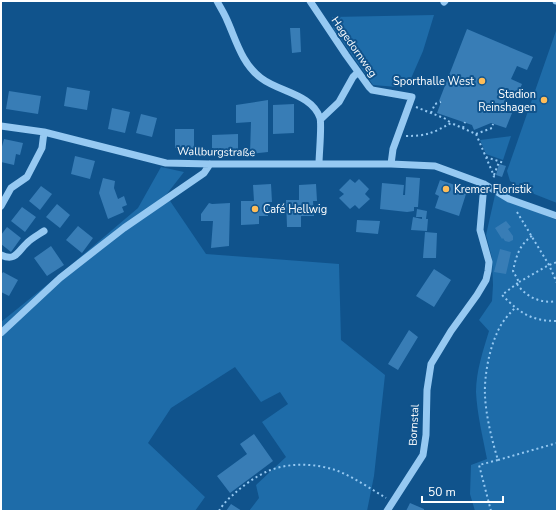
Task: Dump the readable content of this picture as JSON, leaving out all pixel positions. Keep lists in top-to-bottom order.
{
  "streets": {
    "street": ["Hagedornweg", "Wallburgstraße", "Bornstal"]
  },
  "crossings": [
    ["Wallburgstraße", "Bornstal"]
  ],
  "places": [
    "Sporthalle West",
    "Stadion Reinshagen",
    "Kremer Floristik",
    "Café Hellwig"
  ],
  "scale_bar": "50 m"
}
